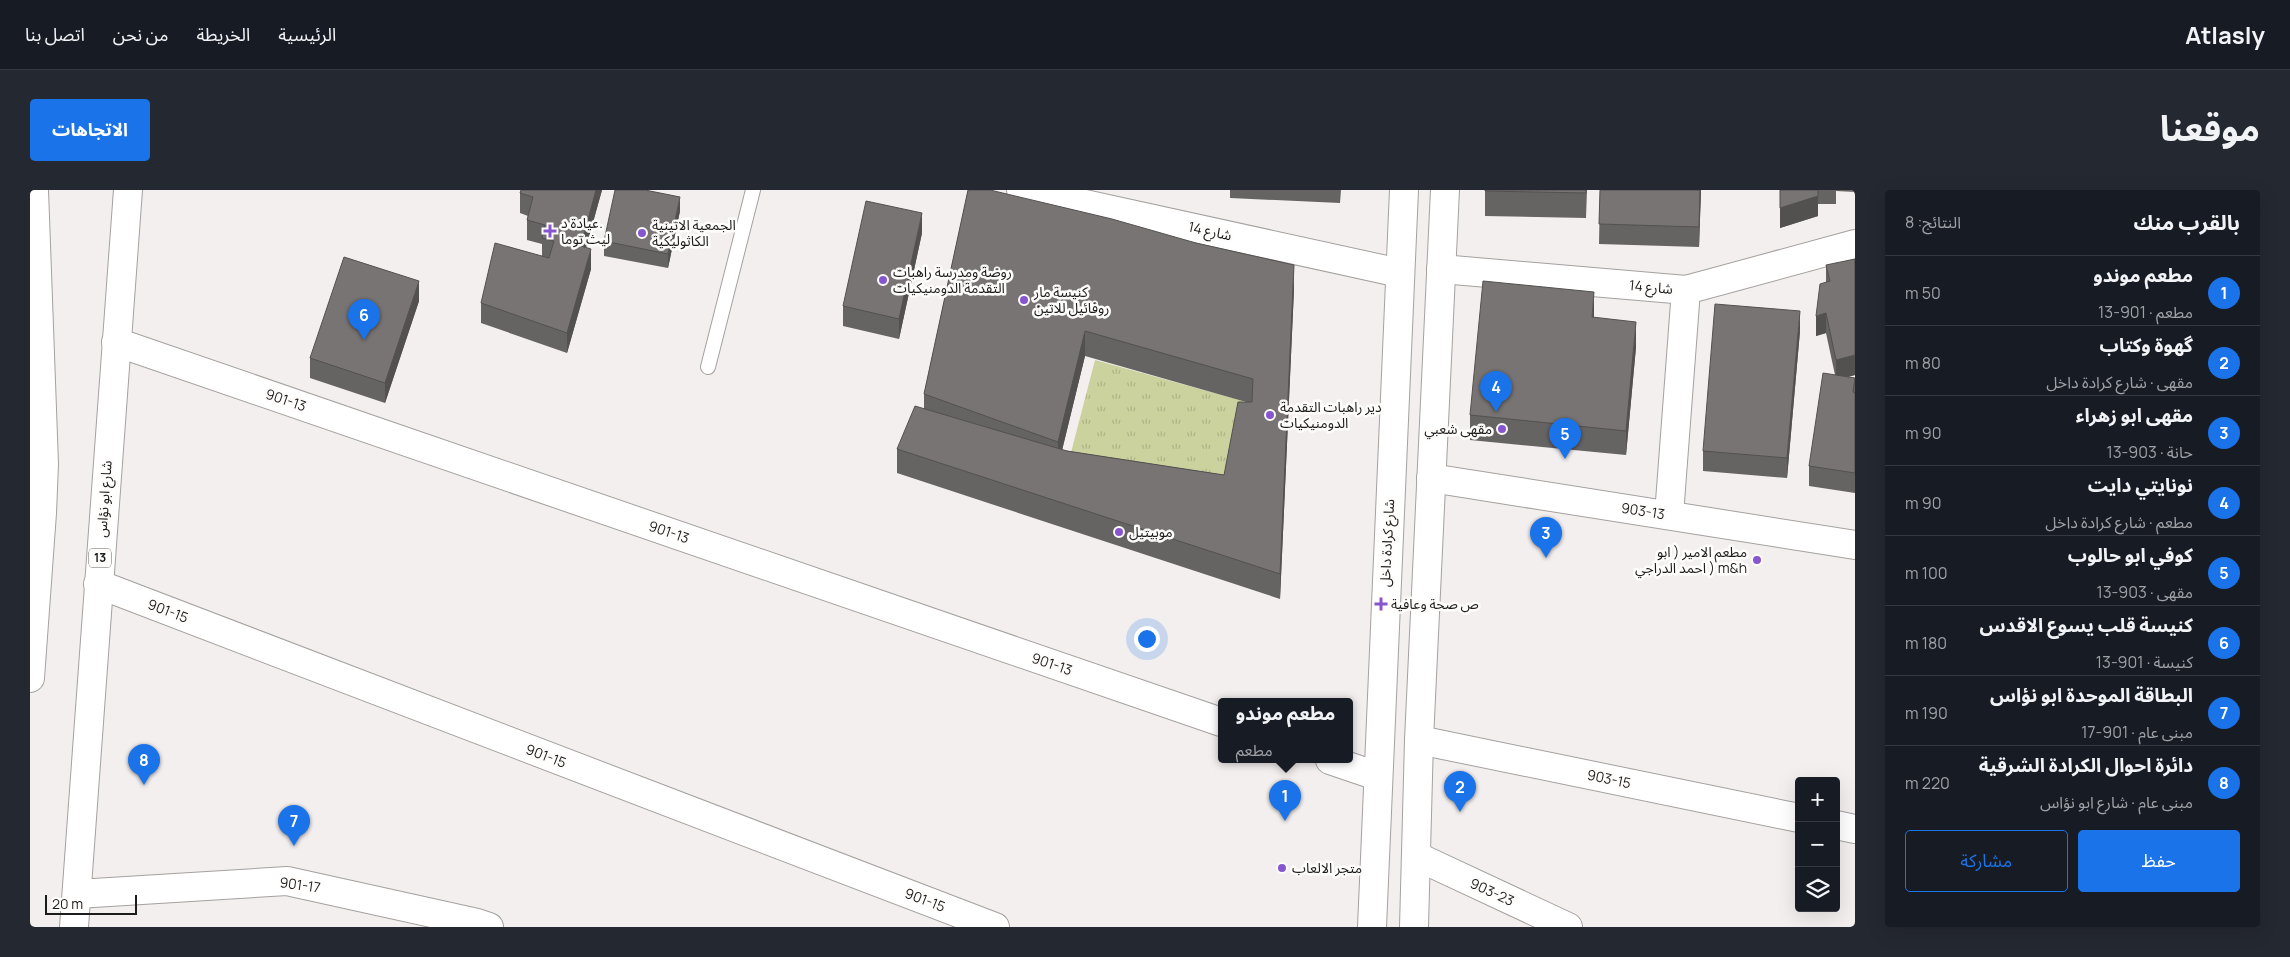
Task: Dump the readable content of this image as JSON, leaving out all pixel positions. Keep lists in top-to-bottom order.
{
  "streets": {
    "street": [
      "شارع 14",
      "901-13",
      "شارع ابو نؤاس",
      "903-13",
      "شارع كرادة داخل",
      "13",
      "901-15",
      "903-15",
      "901-17",
      "903-23"
    ]
  },
  "crossings": [
    ["شارع 14", "شارع كرادة داخل"],
    ["901-13", "شارع ابو نؤاس"],
    ["شارع ابو نؤاس", "901-15"],
    ["شارع ابو نؤاس", "901-17"]
  ],
  "places": {
    "health": ["عيادة د. ليث توما", "ص صحة وعافية"],
    "other": [
      "الجمعية الاتينية الكاثوليكية",
      "روضة ومدرسة راهبات التقدمة الدومنيكيات",
      "كنيسة مار روفائيل للاتين",
      "دير راهبات التقدمة الدومنيكيات",
      "مقهى شعبي",
      "موبيتيل",
      "مطعم الامير ( ابو احمد الدراجي ) m&h",
      "متجر الالعاب"
    ]
  },
  "scale_bar": "20 m",
  "page": {
    "header": "Atlasly",
    "nav": [
      "الرئيسية",
      "الخريطة",
      "من نحن",
      "اتصل بنا"
    ],
    "title": "موقعنا",
    "buttons": [
      "الاتجاهات",
      ["حفظ", "مشاركة"]
    ],
    "heading": ["بالقرب منك", "النتائج: 8"],
    "list": [
      {
        "mark": "1",
        "name": "مطعم موندو",
        "note": "مطعم · 901-13",
        "value": "50 m"
      },
      {
        "mark": "2",
        "name": "گهوة وكتاب",
        "note": "مقهى · شارع كرادة داخل",
        "value": "80 m"
      },
      {
        "mark": "3",
        "name": "مقهى ابو زهراء",
        "note": "حانة · 903-13",
        "value": "90 m"
      },
      {
        "mark": "4",
        "name": "نونايتي دايت",
        "note": "مطعم · شارع كرادة داخل",
        "value": "90 m"
      },
      {
        "mark": "5",
        "name": "كوفي ابو حالوب",
        "note": "مقهى · 903-13",
        "value": "100 m"
      },
      {
        "mark": "6",
        "name": "كنيسة قلب يسوع الاقدس",
        "note": "كنيسة · 901-13",
        "value": "180 m"
      },
      {
        "mark": "7",
        "name": "البطاقة الموحدة ابو نؤاس",
        "note": "مبنى عام · 901-17",
        "value": "190 m"
      },
      {
        "mark": "8",
        "name": "دائرة احوال الكرادة الشرقية",
        "note": "مبنى عام · شارع ابو نؤاس",
        "value": "220 m"
      }
    ],
    "pins": [
      "6",
      "4",
      "5",
      "3",
      "8",
      "2",
      "1",
      "7"
    ],
    "popup": ["مطعم موندو", "مطعم"],
    "map_buttons": ["+", "−"],
    "scale": "20 m"
  }
}
